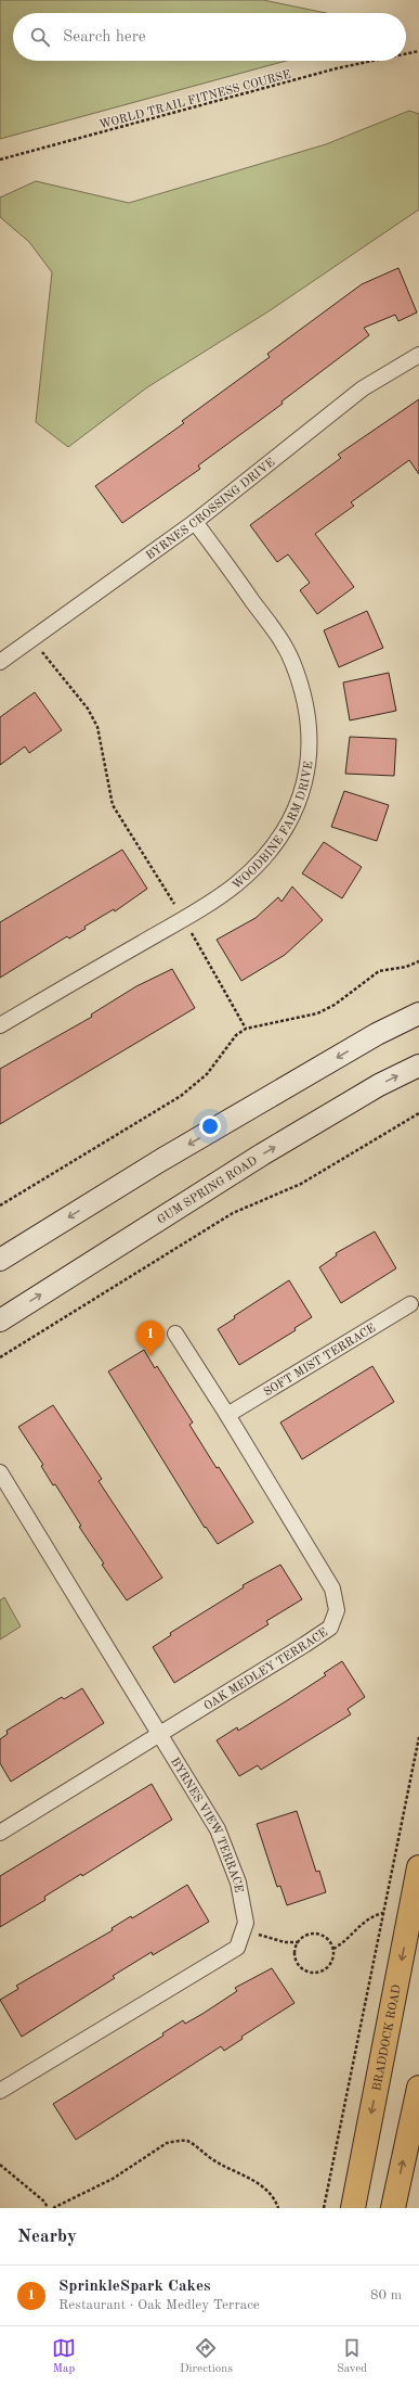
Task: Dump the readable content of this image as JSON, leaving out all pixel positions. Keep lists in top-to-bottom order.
{
  "streets": {
    "main road": ["GUM SPRING ROAD", "BRADDOCK ROAD"],
    "street": [
      "BYRNES CROSSING DRIVE",
      "WOODBINE FARM DRIVE",
      "SOFT MIST TERRACE",
      "OAK MEDLEY TERRACE",
      "BYRNES VIEW TERRACE"
    ],
    "path": ["WORLD TRAIL FITNESS COURSE"]
  },
  "crossings": [
    ["BYRNES CROSSING DRIVE", "WOODBINE FARM DRIVE"],
    ["SOFT MIST TERRACE", "OAK MEDLEY TERRACE"],
    ["OAK MEDLEY TERRACE", "BYRNES VIEW TERRACE"]
  ],
  "page": {
    "search": "Search here",
    "pins": "1",
    "heading": "Nearby",
    "list": [
      {
        "mark": "1",
        "name": "SprinkleSpark Cakes",
        "note": "Restaurant · Oak Medley Terrace",
        "value": "80 m"
      }
    ],
    "nav": ["Map", "Directions", "Saved"]
  }
}
